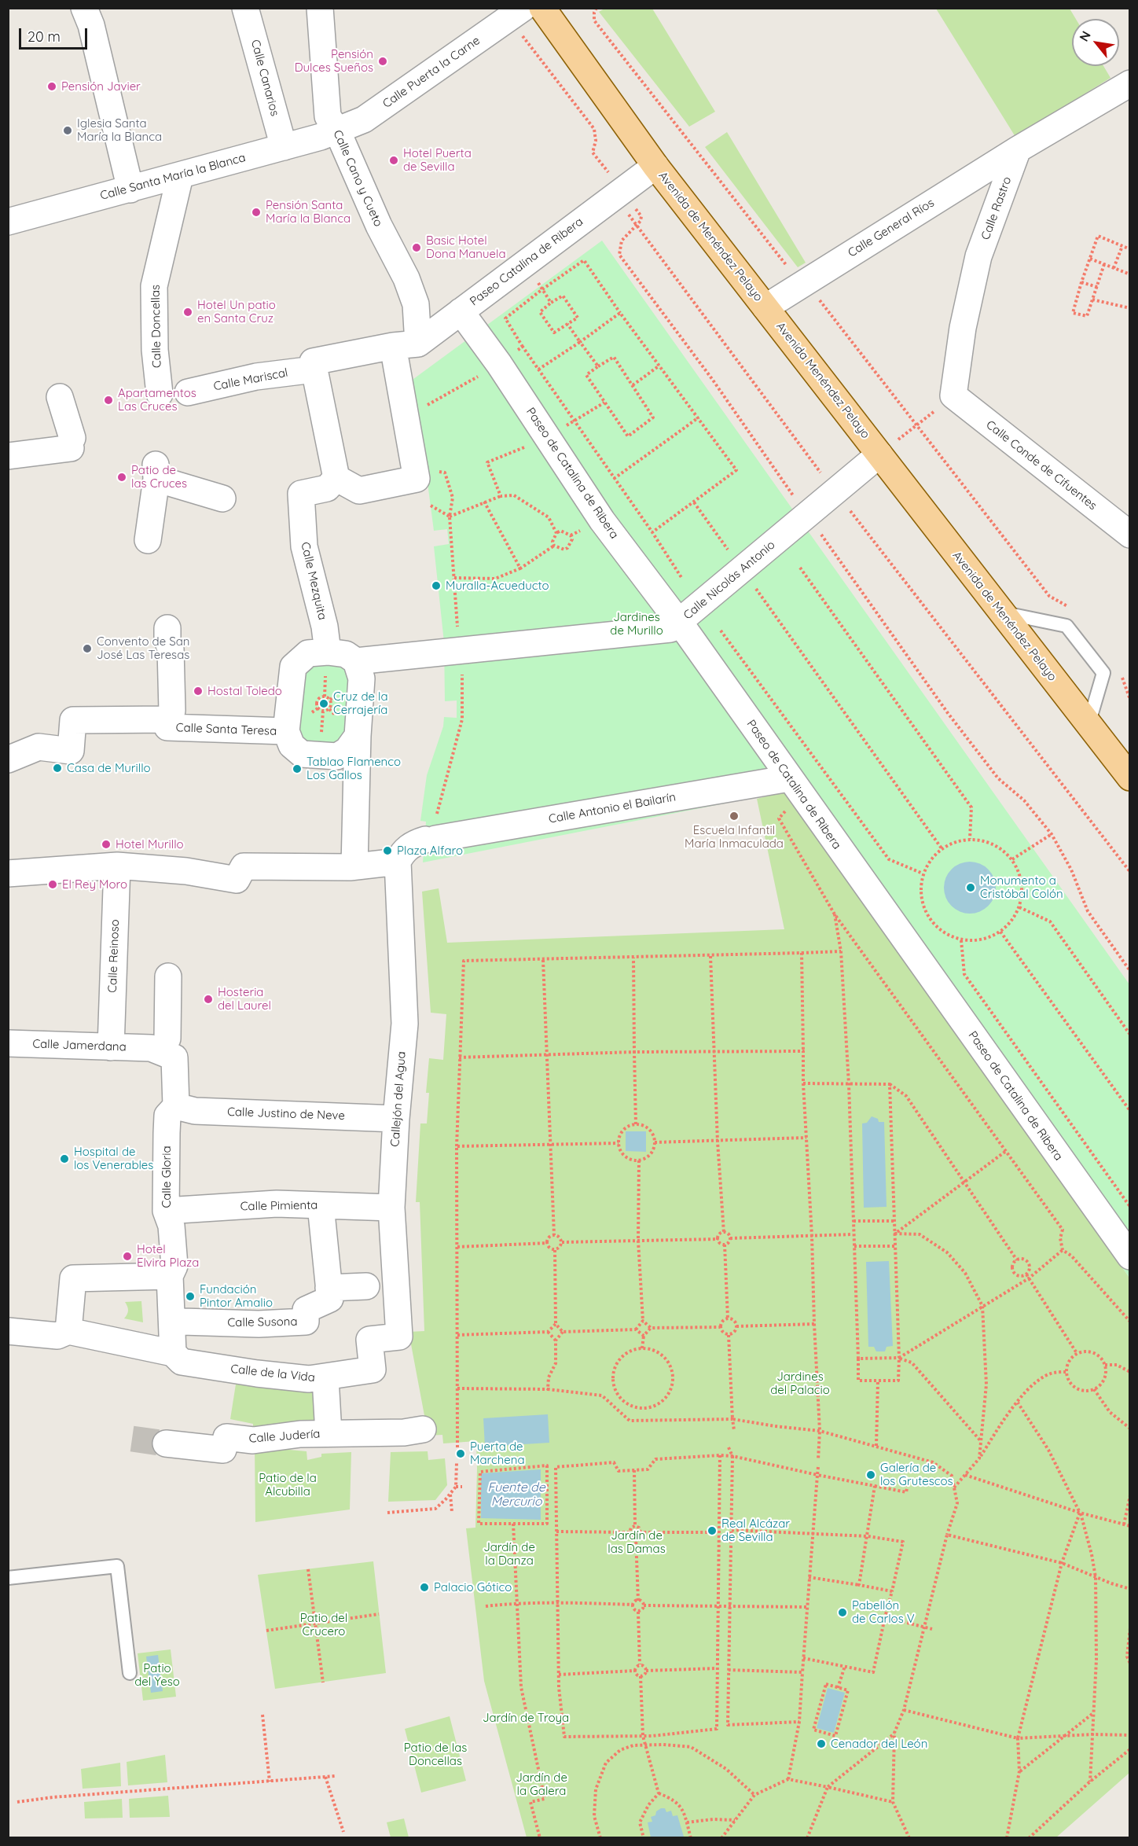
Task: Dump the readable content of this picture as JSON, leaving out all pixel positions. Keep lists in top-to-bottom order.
{
  "streets": {
    "main road": ["Avenida de Menéndez Pelayo", "Avenida Menéndez Pelayo"],
    "street": [
      "Calle Puerta la Carne",
      "Calle Canarios",
      "Calle Santa María la Blanca",
      "Calle Cano y Cueto",
      "Calle Rastro",
      "Calle General Ríos",
      "Paseo Catalina de Ribera",
      "Calle Doncellas",
      "Calle Mariscal",
      "Calle Conde de Cifuentes",
      "Paseo de Catalina de Ribera",
      "Calle Nicolás Antonio",
      "Calle Mezquita",
      "Calle Santa Teresa",
      "Calle Antonio el Bailarín",
      "Calle Reinoso",
      "Calle Jamerdana",
      "Callejón del Agua",
      "Calle Justino de Neve",
      "Calle Gloria",
      "Calle Pimienta",
      "Calle Susona",
      "Calle de la Vida",
      "Calle Judería"
    ]
  },
  "crossings": [
    ["Calle Puerta la Carne", "Calle Santa María la Blanca"],
    ["Calle Puerta la Carne", "Calle Cano y Cueto"],
    ["Calle Canarios", "Calle Santa María la Blanca"],
    ["Calle Santa María la Blanca", "Calle Cano y Cueto"],
    ["Calle Santa María la Blanca", "Calle Doncellas"],
    ["Calle Cano y Cueto", "Paseo Catalina de Ribera"],
    ["Calle Rastro", "Calle General Ríos"],
    ["Calle Rastro", "Calle Conde de Cifuentes"],
    ["Calle General Ríos", "Avenida de Menéndez Pelayo"],
    ["Calle General Ríos", "Avenida Menéndez Pelayo"],
    ["Avenida de Menéndez Pelayo", "Paseo Catalina de Ribera"],
    ["Avenida de Menéndez Pelayo", "Avenida Menéndez Pelayo"],
    ["Avenida de Menéndez Pelayo", "Calle Nicolás Antonio"],
    ["Paseo Catalina de Ribera", "Paseo de Catalina de Ribera"],
    ["Avenida Menéndez Pelayo", "Calle Nicolás Antonio"],
    ["Paseo de Catalina de Ribera", "Calle Nicolás Antonio"],
    ["Paseo de Catalina de Ribera", "Calle Antonio el Bailarín"],
    ["Calle Reinoso", "Calle Jamerdana"],
    ["Callejón del Agua", "Calle Justino de Neve"],
    ["Callejón del Agua", "Calle Pimienta"],
    ["Callejón del Agua", "Calle de la Vida"],
    ["Calle Justino de Neve", "Calle Gloria"],
    ["Calle Gloria", "Calle Pimienta"],
    ["Calle Gloria", "Calle Susona"],
    ["Calle Gloria", "Calle de la Vida"],
    ["Calle de la Vida", "Calle Judería"]
  ],
  "water": ["Fuente de Mercurio"],
  "parks": [
    "Jardines de Murillo",
    "Jardines del Palacio",
    "Patio de la Alcubilla",
    "Jardín de las Damas",
    "Jardín de la Danza",
    "Patio del Crucero",
    "Patio del Yeso",
    "Jardín de Troya",
    "Patio de las Doncellas",
    "Jardín de la Galera"
  ],
  "places": [
    "Pensión Dulces Sueños",
    "Pensión Javier",
    "Iglesia Santa María la Blanca",
    "Hotel Puerta de Sevilla",
    "Pensión Santa María la Blanca",
    "Basic Hotel Dona Manuela",
    "Hotel Un patio en Santa Cruz",
    "Apartamentos Las Cruces",
    "Patio de las Cruces",
    "Muralla-Acueducto",
    "Convento de San José Las Teresas",
    "Hostal Toledo",
    "Cruz de la Cerrajería",
    "Casa de Murillo",
    "Tablao Flamenco Los Gallos",
    "Escuela Infantil María Inmaculada",
    "Hotel Murillo",
    "Plaza Alfaro",
    "El Rey Moro",
    "Monumento a Cristóbal Colón",
    "Hosteria del Laurel",
    "Hospital de los Venerables",
    "Hotel Elvira Plaza",
    "Fundación Pintor Amalio",
    "Puerta de Marchena",
    "Galería de los Grutescos",
    "Real Alcázar de Sevilla",
    "Palacio Gótico",
    "Pabellón de Carlos V",
    "Cenador del León"
  ],
  "scale_bar": "20 m",
  "north": "top left"
}
